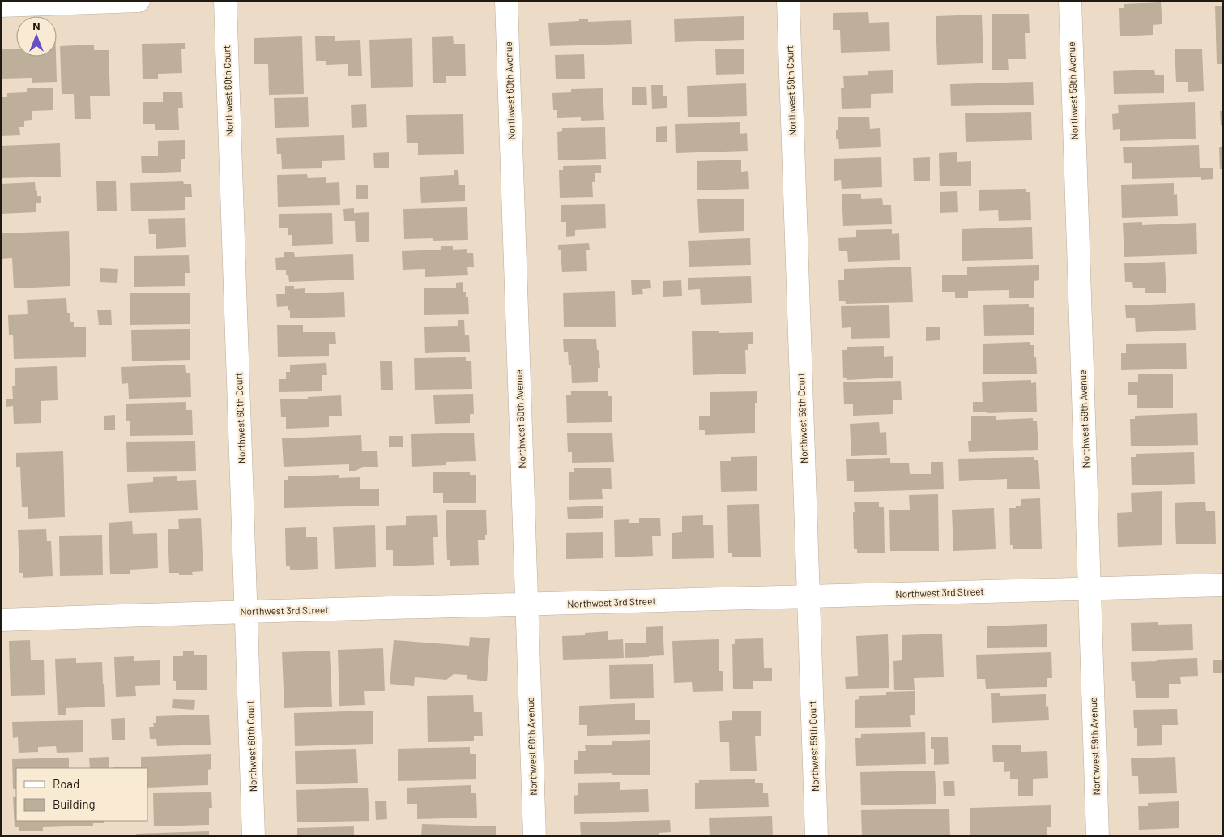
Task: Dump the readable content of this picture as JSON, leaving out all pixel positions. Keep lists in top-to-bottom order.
{
  "streets": {
    "street": [
      "Northwest 60th Court",
      "Northwest 60th Avenue",
      "Northwest 59th Court",
      "Northwest 59th Avenue",
      "Northwest 3rd Street"
    ]
  },
  "crossings": [
    ["Northwest 60th Court", "Northwest 3rd Street"],
    ["Northwest 60th Avenue", "Northwest 3rd Street"],
    ["Northwest 59th Court", "Northwest 3rd Street"],
    ["Northwest 59th Avenue", "Northwest 3rd Street"]
  ],
  "legend": ["Road", "Building"],
  "north": "top"
}
